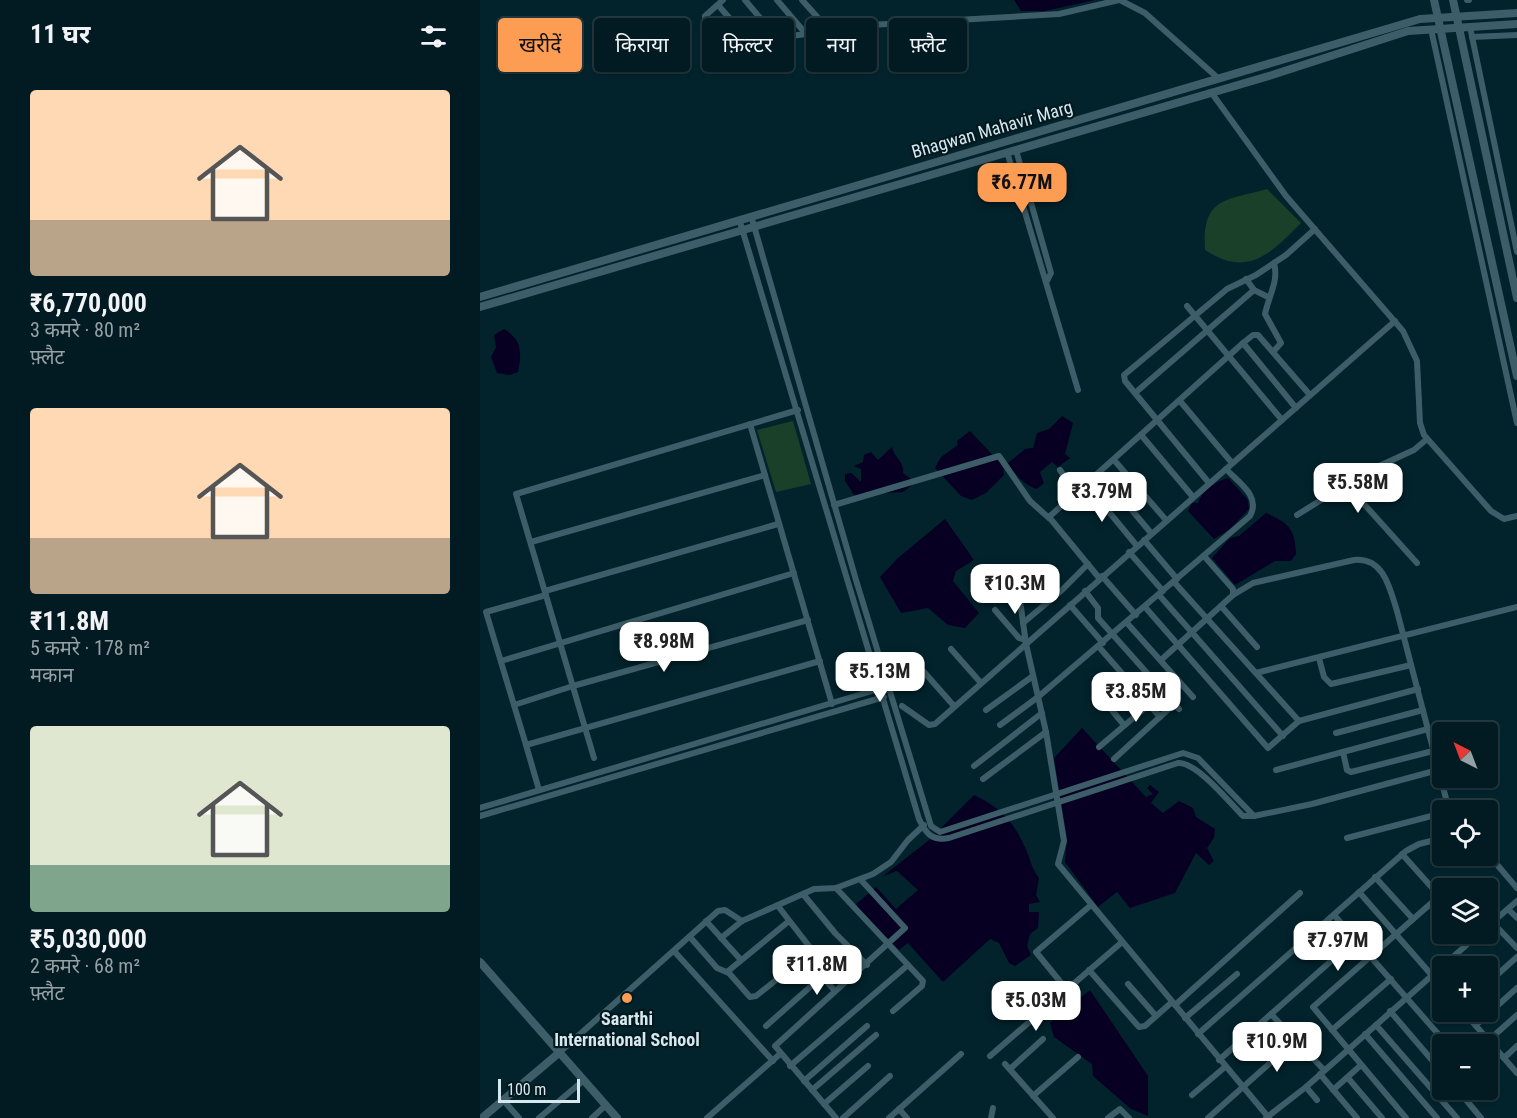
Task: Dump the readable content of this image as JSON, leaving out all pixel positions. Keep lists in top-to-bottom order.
{
  "streets": {
    "main road": ["Bhagwan Mahavir Marg"]
  },
  "places": ["Saarthi International School"],
  "scale_bar": "100 m",
  "north": "top left",
  "page": {
    "heading": "11 घर",
    "chip": [
      "खरीदें",
      "किराया",
      "फ़िल्टर",
      "नया",
      "फ़्लैट"
    ],
    "list": [
      {
        "name": "₹6,770,000",
        "note": "3 कमरे · 80 m² · फ़्लैट"
      },
      {
        "name": "₹11.8M",
        "note": "5 कमरे · 178 m² · मकान"
      },
      {
        "name": "₹5,030,000",
        "note": "2 कमरे · 68 m² · फ़्लैट"
      }
    ],
    "price": [
      "₹6.77M",
      "₹5.58M",
      "₹3.79M",
      "₹10.3M",
      "₹8.98M",
      "₹5.13M",
      "₹3.85M",
      "₹7.97M",
      "₹11.8M",
      "₹5.03M",
      "₹10.9M"
    ],
    "map_buttons": ["+", "−"],
    "scale": "100 m"
  }
}
